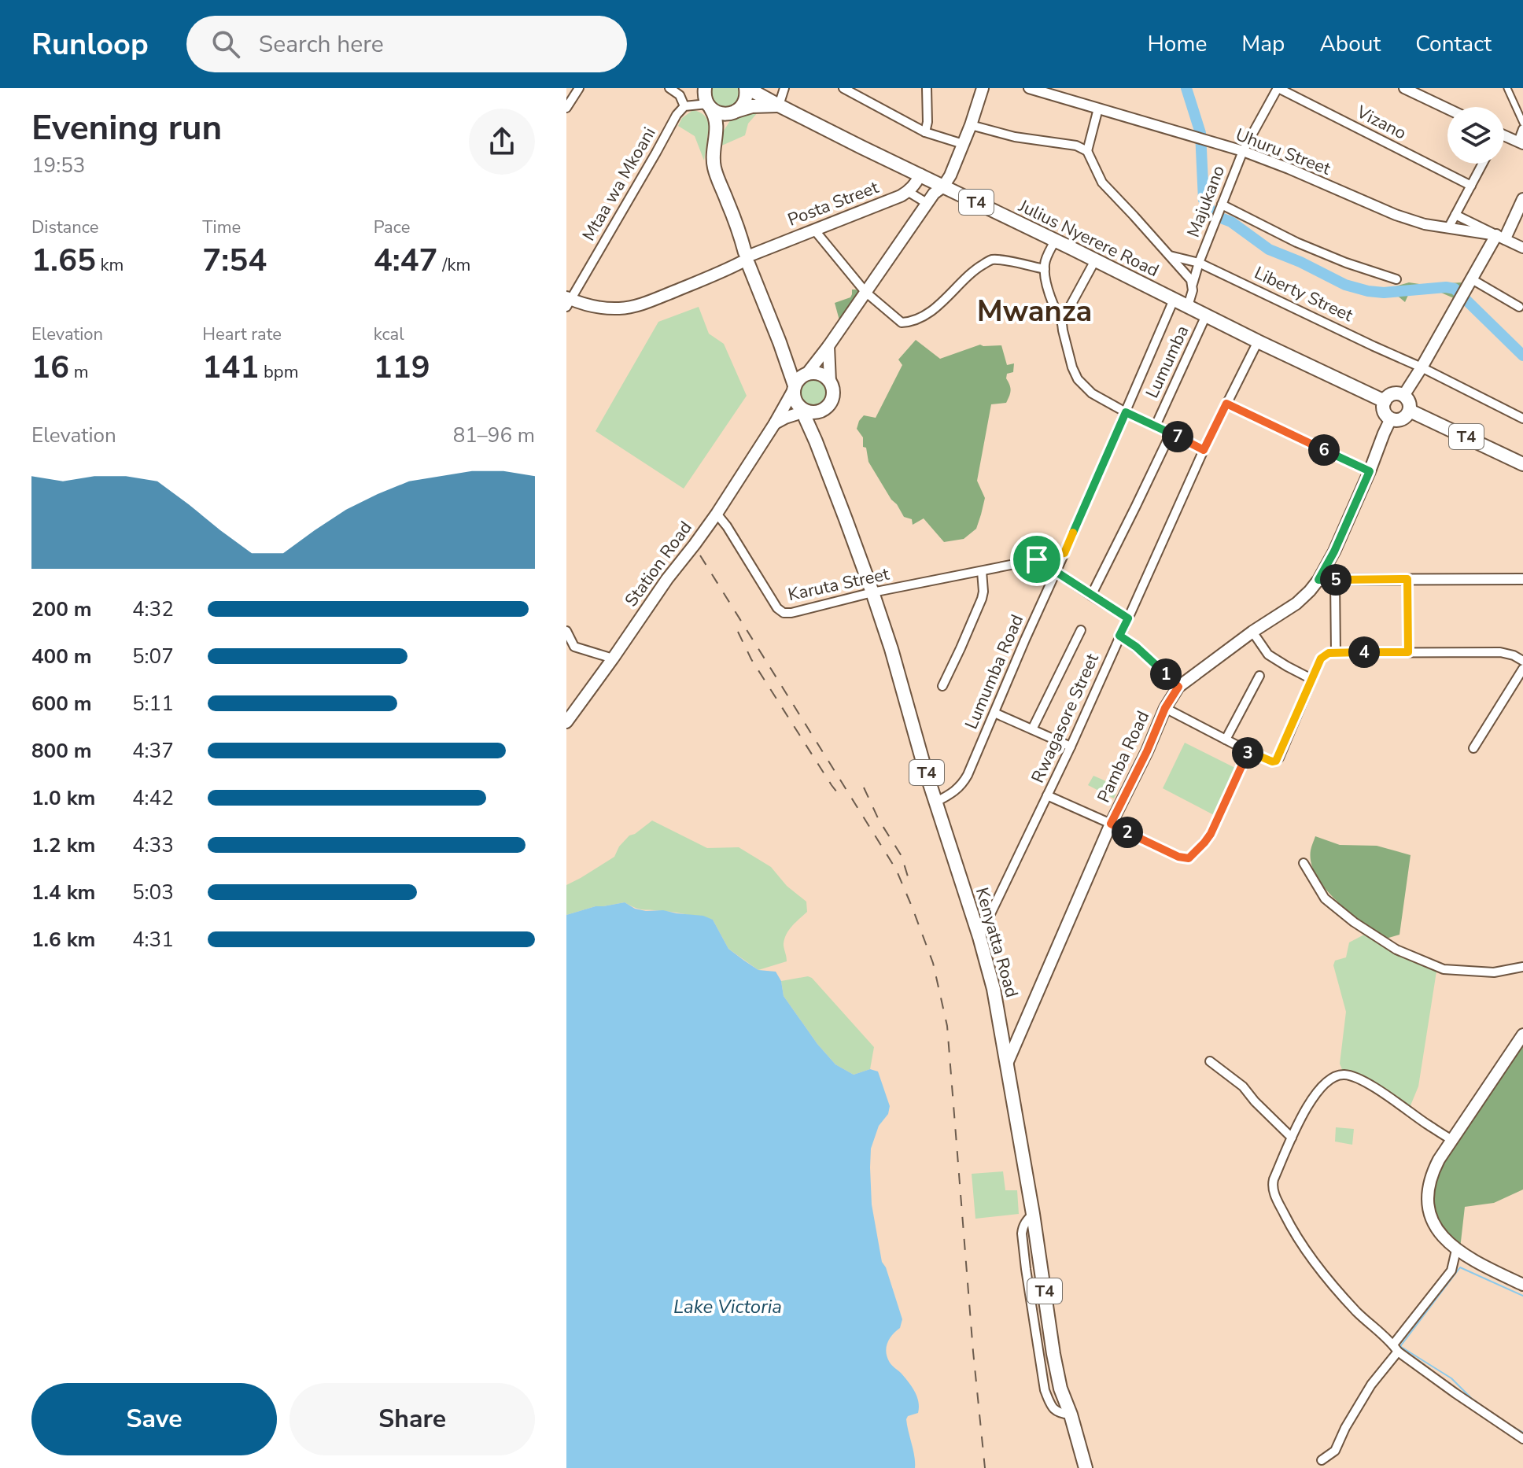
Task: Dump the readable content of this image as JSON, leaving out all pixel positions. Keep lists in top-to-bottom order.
{
  "streets": {
    "highway": ["T4", "Julius Nyerere Road", "Kenyatta Road"],
    "main road": ["Posta Street", "Station Road", "Pamba Road"],
    "street": [
      "Vizano",
      "Uhuru Street",
      "Mtaa wa Mkoani",
      "Majukano",
      "Liberty Street",
      "Lumumba",
      "Karuta Street",
      "Lumumba Road",
      "Rwagasore Street"
    ]
  },
  "crossings": [
    ["Vizano", "Majukano"],
    ["Uhuru Street", "Majukano"],
    ["Mtaa wa Mkoani", "Posta Street"],
    ["Majukano", "Liberty Street"],
    ["T4", "Posta Street"],
    ["T4", "Julius Nyerere Road"],
    ["T4", "Station Road"],
    ["T4", "Pamba Road"],
    ["T4", "Kenyatta Road"],
    ["Julius Nyerere Road", "Lumumba"],
    ["Julius Nyerere Road", "Lumumba Road"],
    ["Julius Nyerere Road", "Rwagasore Street"],
    ["Julius Nyerere Road", "Pamba Road"],
    ["Lumumba", "Lumumba Road"],
    ["Station Road", "Karuta Street"],
    ["Station Road", "Kenyatta Road"],
    ["Karuta Street", "Lumumba Road"],
    ["Karuta Street", "Kenyatta Road"],
    ["Lumumba Road", "Kenyatta Road"],
    ["Rwagasore Street", "Kenyatta Road"],
    ["Pamba Road", "Kenyatta Road"]
  ],
  "districts": ["Mwanza"],
  "water": ["Lake Victoria"],
  "page": {
    "header": "Runloop",
    "search": "Search here",
    "nav": [
      "Home",
      "Map",
      "About",
      "Contact"
    ],
    "heading": ["Evening run", "19:53"],
    "stats": [
      ["Distance", "1.65 km"],
      ["Time", "7:54"],
      ["Pace", "4:47 /km"],
      ["Elevation", "16 m"],
      ["Heart rate", "141 bpm"],
      ["kcal", "119"]
    ],
    "chart": ["Elevation", "81–96 m"],
    "pins": [
      "7",
      "6",
      "5",
      "4",
      "1",
      "3",
      "2"
    ],
    "list": [
      {
        "name": "200 m",
        "note": "4:32"
      },
      {
        "name": "400 m",
        "note": "5:07"
      },
      {
        "name": "600 m",
        "note": "5:11"
      },
      {
        "name": "800 m",
        "note": "4:37"
      },
      {
        "name": "1.0 km",
        "note": "4:42"
      },
      {
        "name": "1.2 km",
        "note": "4:33"
      },
      {
        "name": "1.4 km",
        "note": "5:03"
      },
      {
        "name": "1.6 km",
        "note": "4:31"
      }
    ],
    "buttons": ["Save", "Share"]
  }
}
